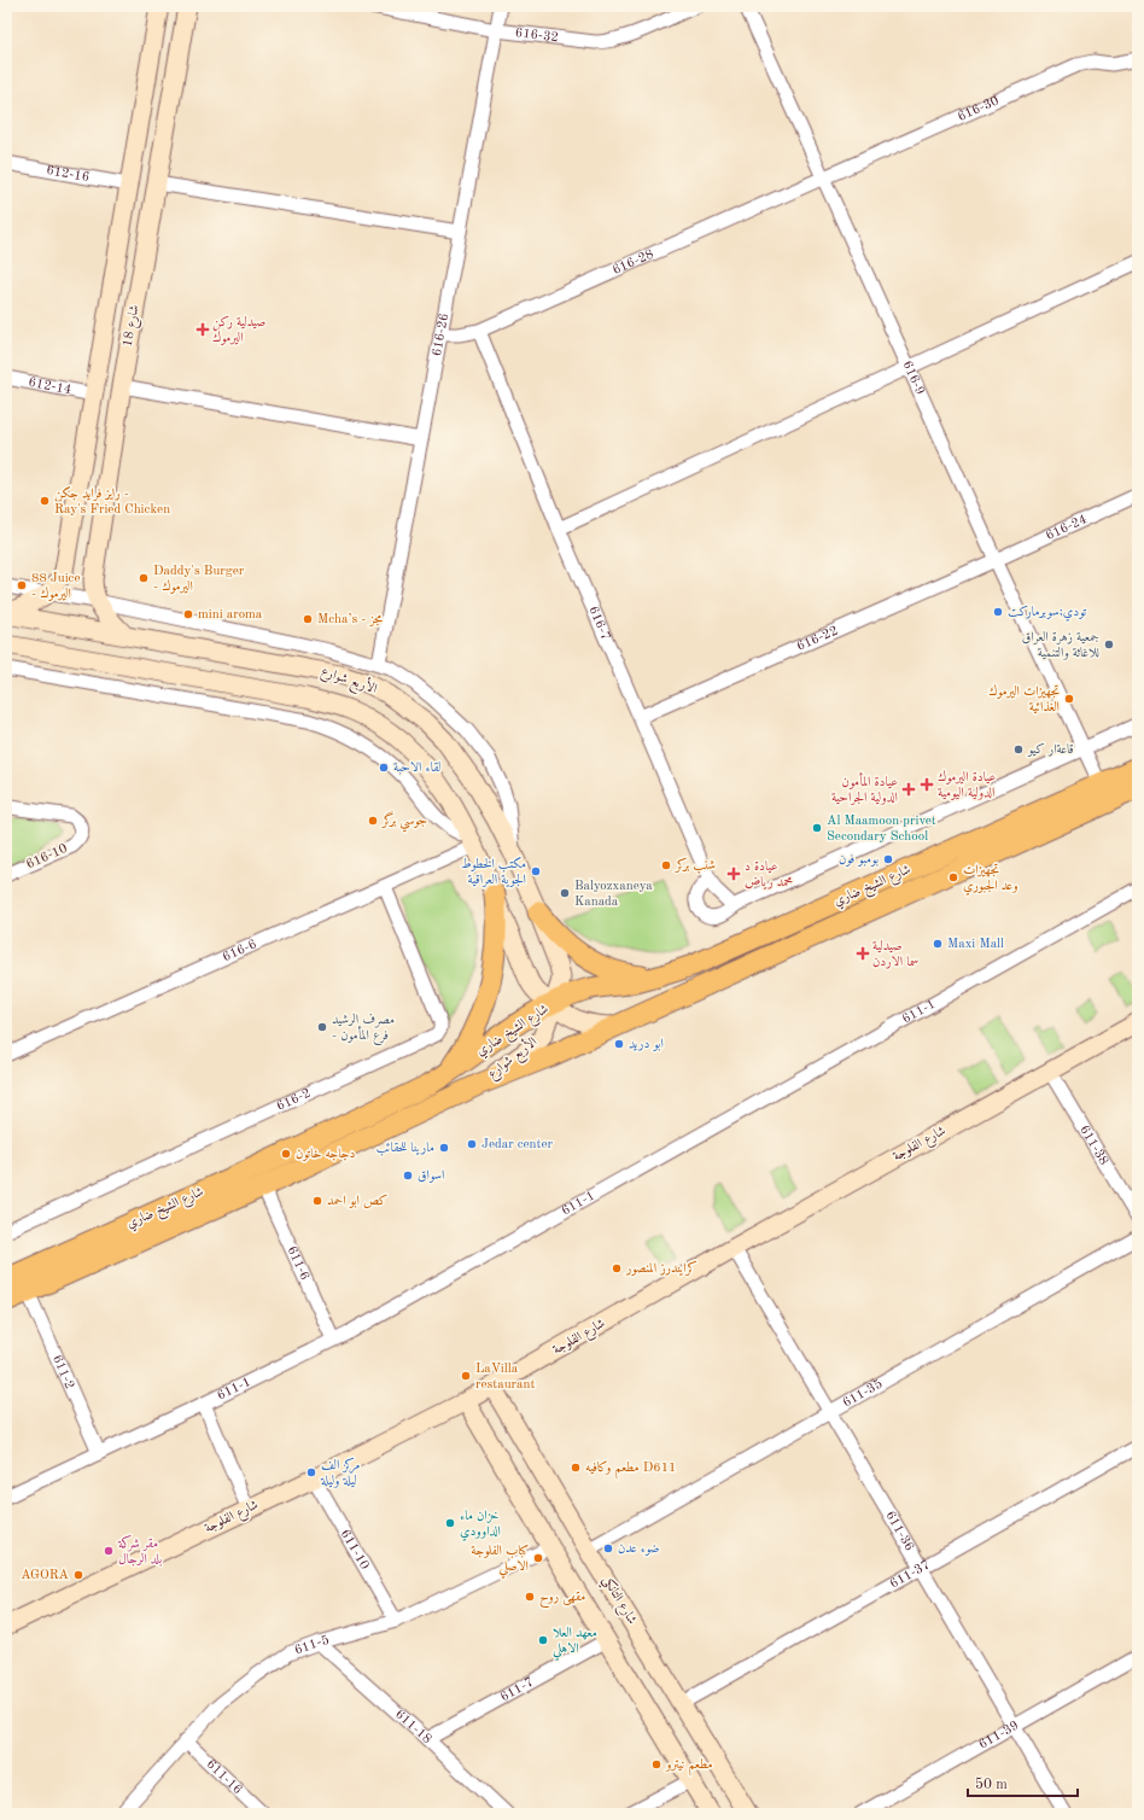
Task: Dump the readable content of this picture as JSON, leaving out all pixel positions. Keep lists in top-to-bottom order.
{
  "streets": {
    "main road": ["شارع الشيخ ضاري"],
    "street": [
      "616-32",
      "616-30",
      "612-16",
      "616-28",
      "شارع 18",
      "616-26",
      "616-9",
      "612-14",
      "616-24",
      "616-7",
      "616-22",
      "الأربع شوارع",
      "616-10",
      "616-6",
      "611-1",
      "616-2",
      "شارع الفلوجة",
      "611-38",
      "611-6",
      "611-2",
      "611-35",
      "611-36",
      "611-10",
      "611-37",
      "شارع التانكي",
      "611-5",
      "611-7",
      "611-18",
      "611-39",
      "611-16"
    ]
  },
  "crossings": [
    ["616-32", "616-26"],
    ["616-30", "616-28"],
    ["616-30", "616-9"],
    ["612-16", "شارع 18"],
    ["616-28", "616-26"],
    ["616-28", "616-9"],
    ["616-28", "616-7"],
    ["شارع 18", "612-14"],
    ["شارع 18", "الأربع شوارع"],
    ["616-9", "616-24"],
    ["616-9", "616-22"],
    ["616-9", "شارع الشيخ ضاري"],
    ["616-24", "616-22"],
    ["616-7", "616-22"],
    ["الأربع شوارع", "شارع الشيخ ضاري"],
    ["الأربع شوارع", "616-6"],
    ["شارع الشيخ ضاري", "611-6"],
    ["شارع الشيخ ضاري", "611-2"],
    ["616-6", "616-2"],
    ["611-1", "611-6"],
    ["611-1", "611-2"],
    ["شارع الفلوجة", "611-38"],
    ["شارع الفلوجة", "611-36"],
    ["شارع الفلوجة", "611-10"],
    ["شارع الفلوجة", "شارع التانكي"],
    ["611-35", "611-36"],
    ["611-35", "شارع التانكي"],
    ["611-36", "611-37"],
    ["611-36", "611-39"],
    ["611-10", "611-5"],
    ["611-37", "شارع التانكي"],
    ["611-5", "611-18"],
    ["611-5", "611-16"],
    ["611-7", "611-18"]
  ],
  "places": {
    "health": [
      "صيدلية ركن اليرموك",
      "عيادة اليرموك الدولية اليومية",
      "عيادة المأمون الدولية الجراحية",
      "عيادة د محمد رياض",
      "صيدلية سما الاردن"
    ],
    "other": [
      "رايز فرايد جكن - Ray's Fried Chicken",
      "Daddy's Burger - اليرموك",
      "88 Juice - اليرموك",
      "تودي;سوبرماركت",
      "mini aroma",
      "Mcha’s - مجز",
      "جمعية زهرة العراق للاغاثة والتنمية",
      "تجهيزات اليرموك الغذائية",
      "قاعةار كيو",
      "لقاء الاحبة",
      "جوسي برگر",
      "Al Maamoon privet Secondary School",
      "بومبو فون",
      "شنب بركر",
      "مكتب الخطوط الجوية العراقية",
      "تجهيزات وعد الجبوري",
      "Balyozxaneya Kanada",
      "Maxi Mall",
      "مصرف الرشيد - فرع المأمون",
      "ابو دريد",
      "Jedar center",
      "مارينا للحقائب",
      "دجاجه خاتون",
      "اسواق",
      "كص ابو احمد",
      "كرايندرز المنصور",
      "LaVilla restaurant",
      "مطعم وكافيه D611",
      "مركز الف ليلة وليلة",
      "خزان ماء الداوودي",
      "ضوء عدن",
      "مقر شركة بلد الرجال",
      "كباب الفلوجة الاصلي",
      "AGORA",
      "مقهى روح",
      "معهد العلا الاهلي",
      "مطعم نيترو"
    ]
  },
  "scale_bar": "50 m"
}
